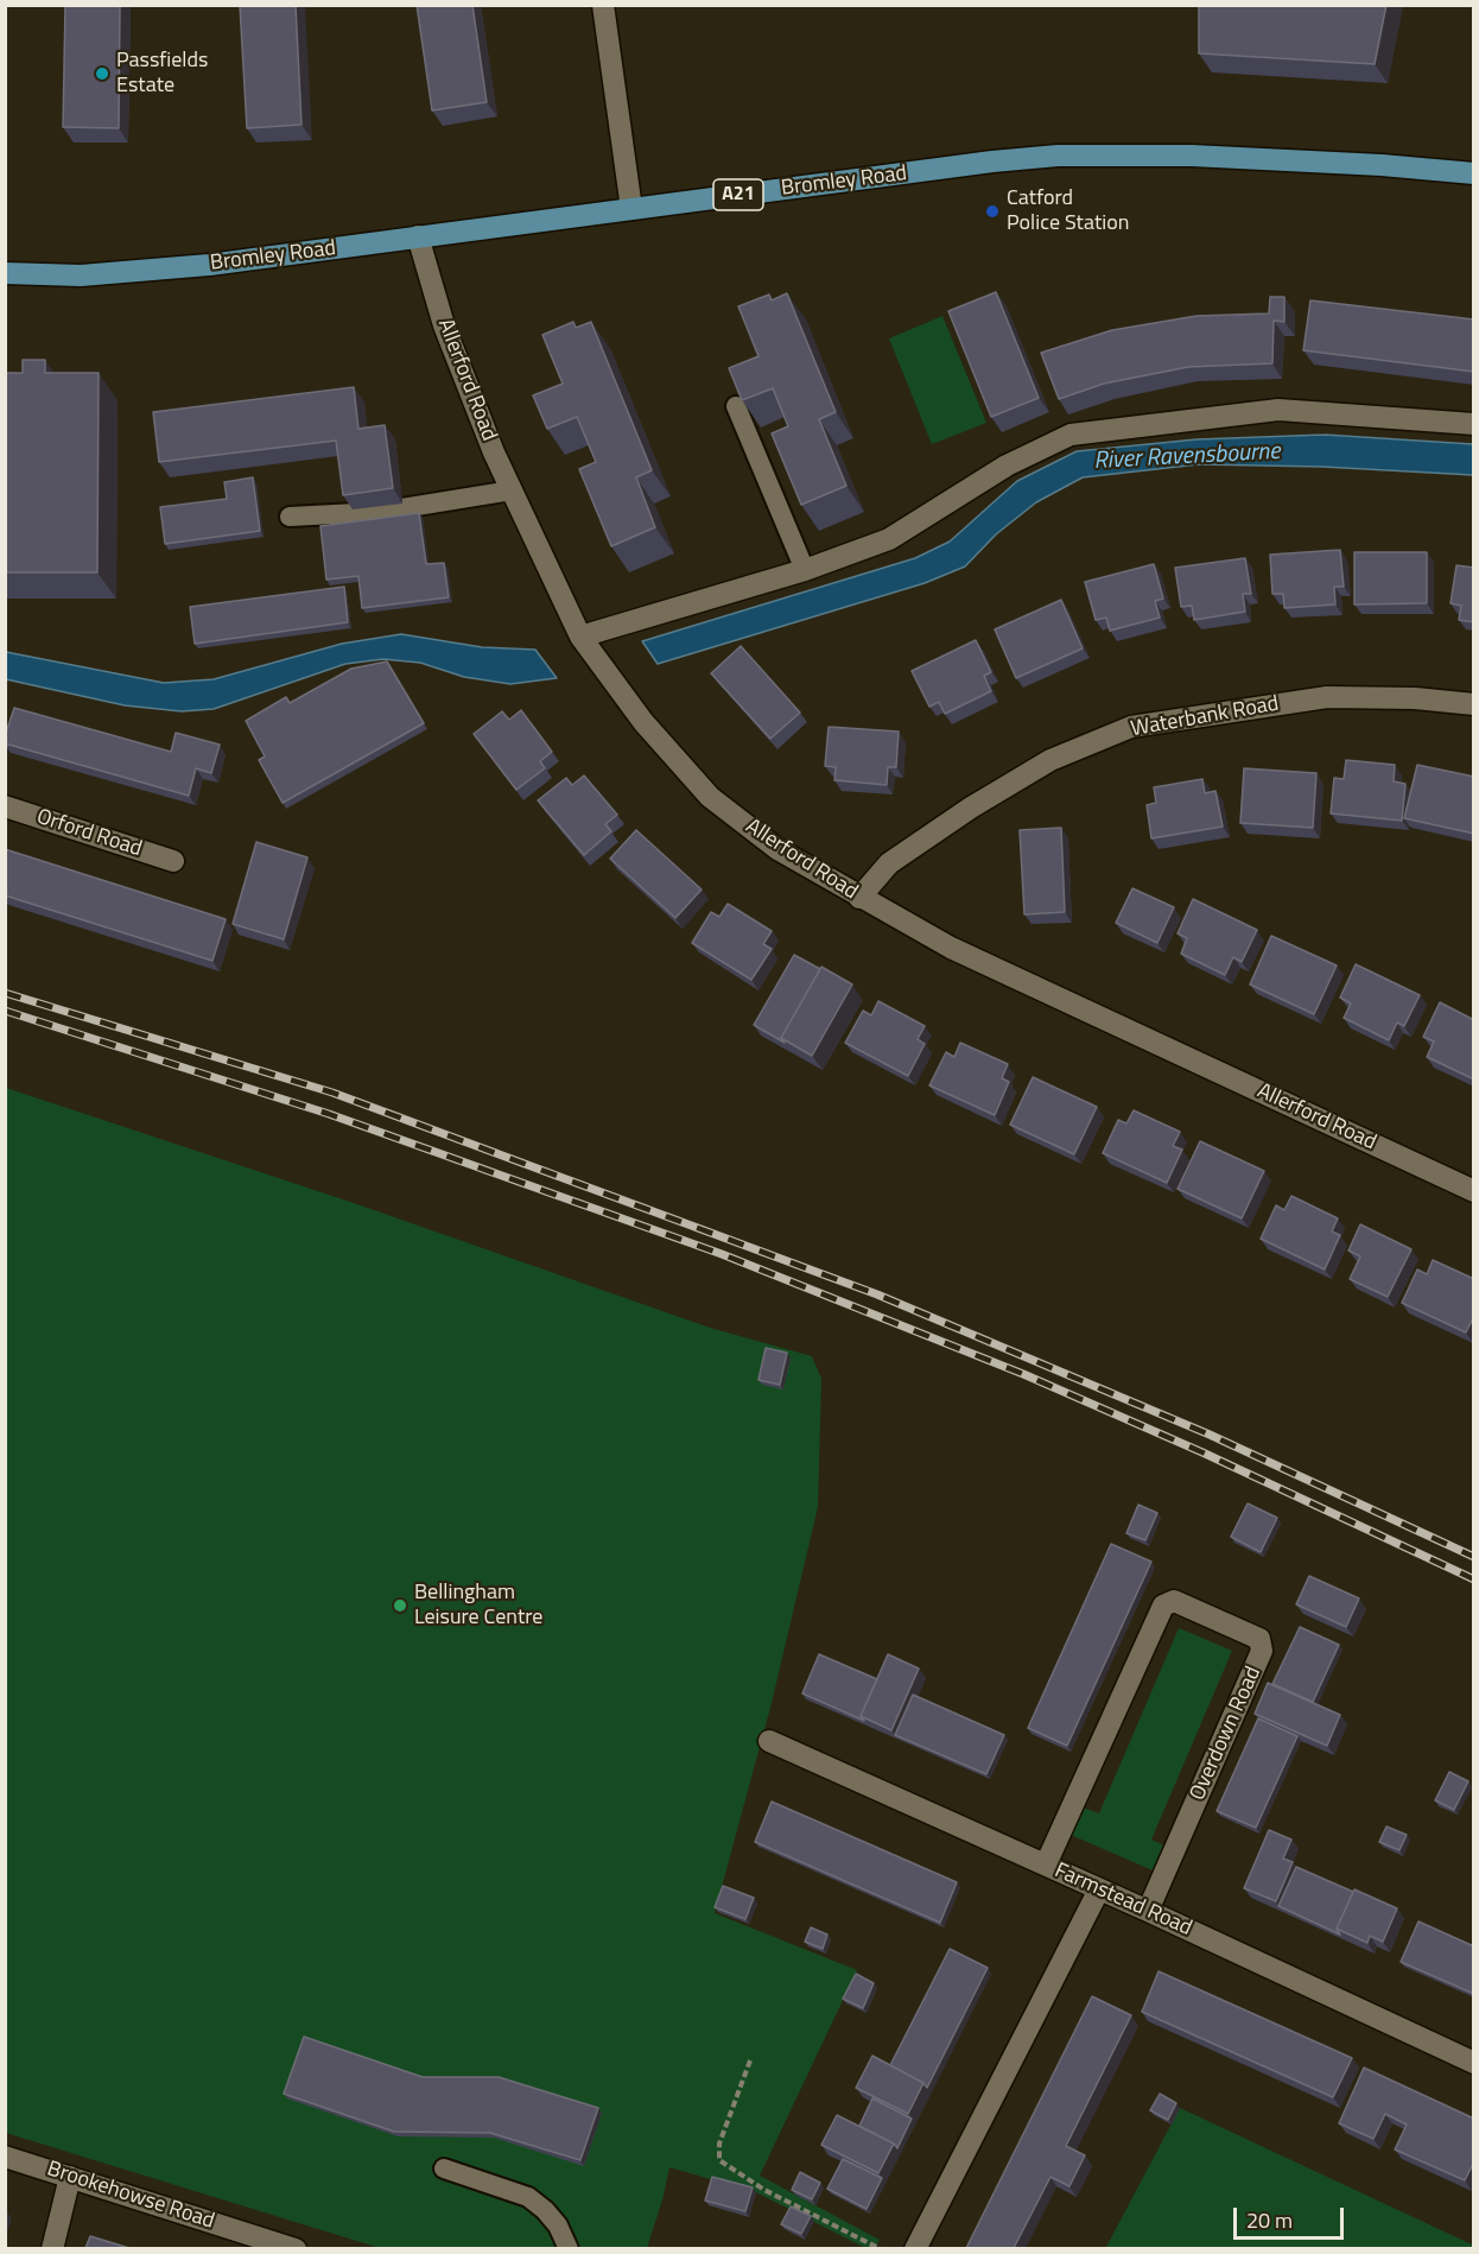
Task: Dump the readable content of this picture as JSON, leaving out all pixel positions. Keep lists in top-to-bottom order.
{
  "streets": {
    "main road": ["Bromley Road", "A21"],
    "street": [
      "Allerford Road",
      "Waterbank Road",
      "Orford Road",
      "Overdown Road",
      "Farmstead Road",
      "Brookehowse Road"
    ]
  },
  "crossings": [
    ["Bromley Road", "Allerford Road"],
    ["Allerford Road", "Waterbank Road"],
    ["Overdown Road", "Farmstead Road"]
  ],
  "water": ["River Ravensbourne"],
  "places": ["Passfields Estate", "Catford Police Station", "Bellingham Leisure Centre"],
  "scale_bar": "20 m"
}
